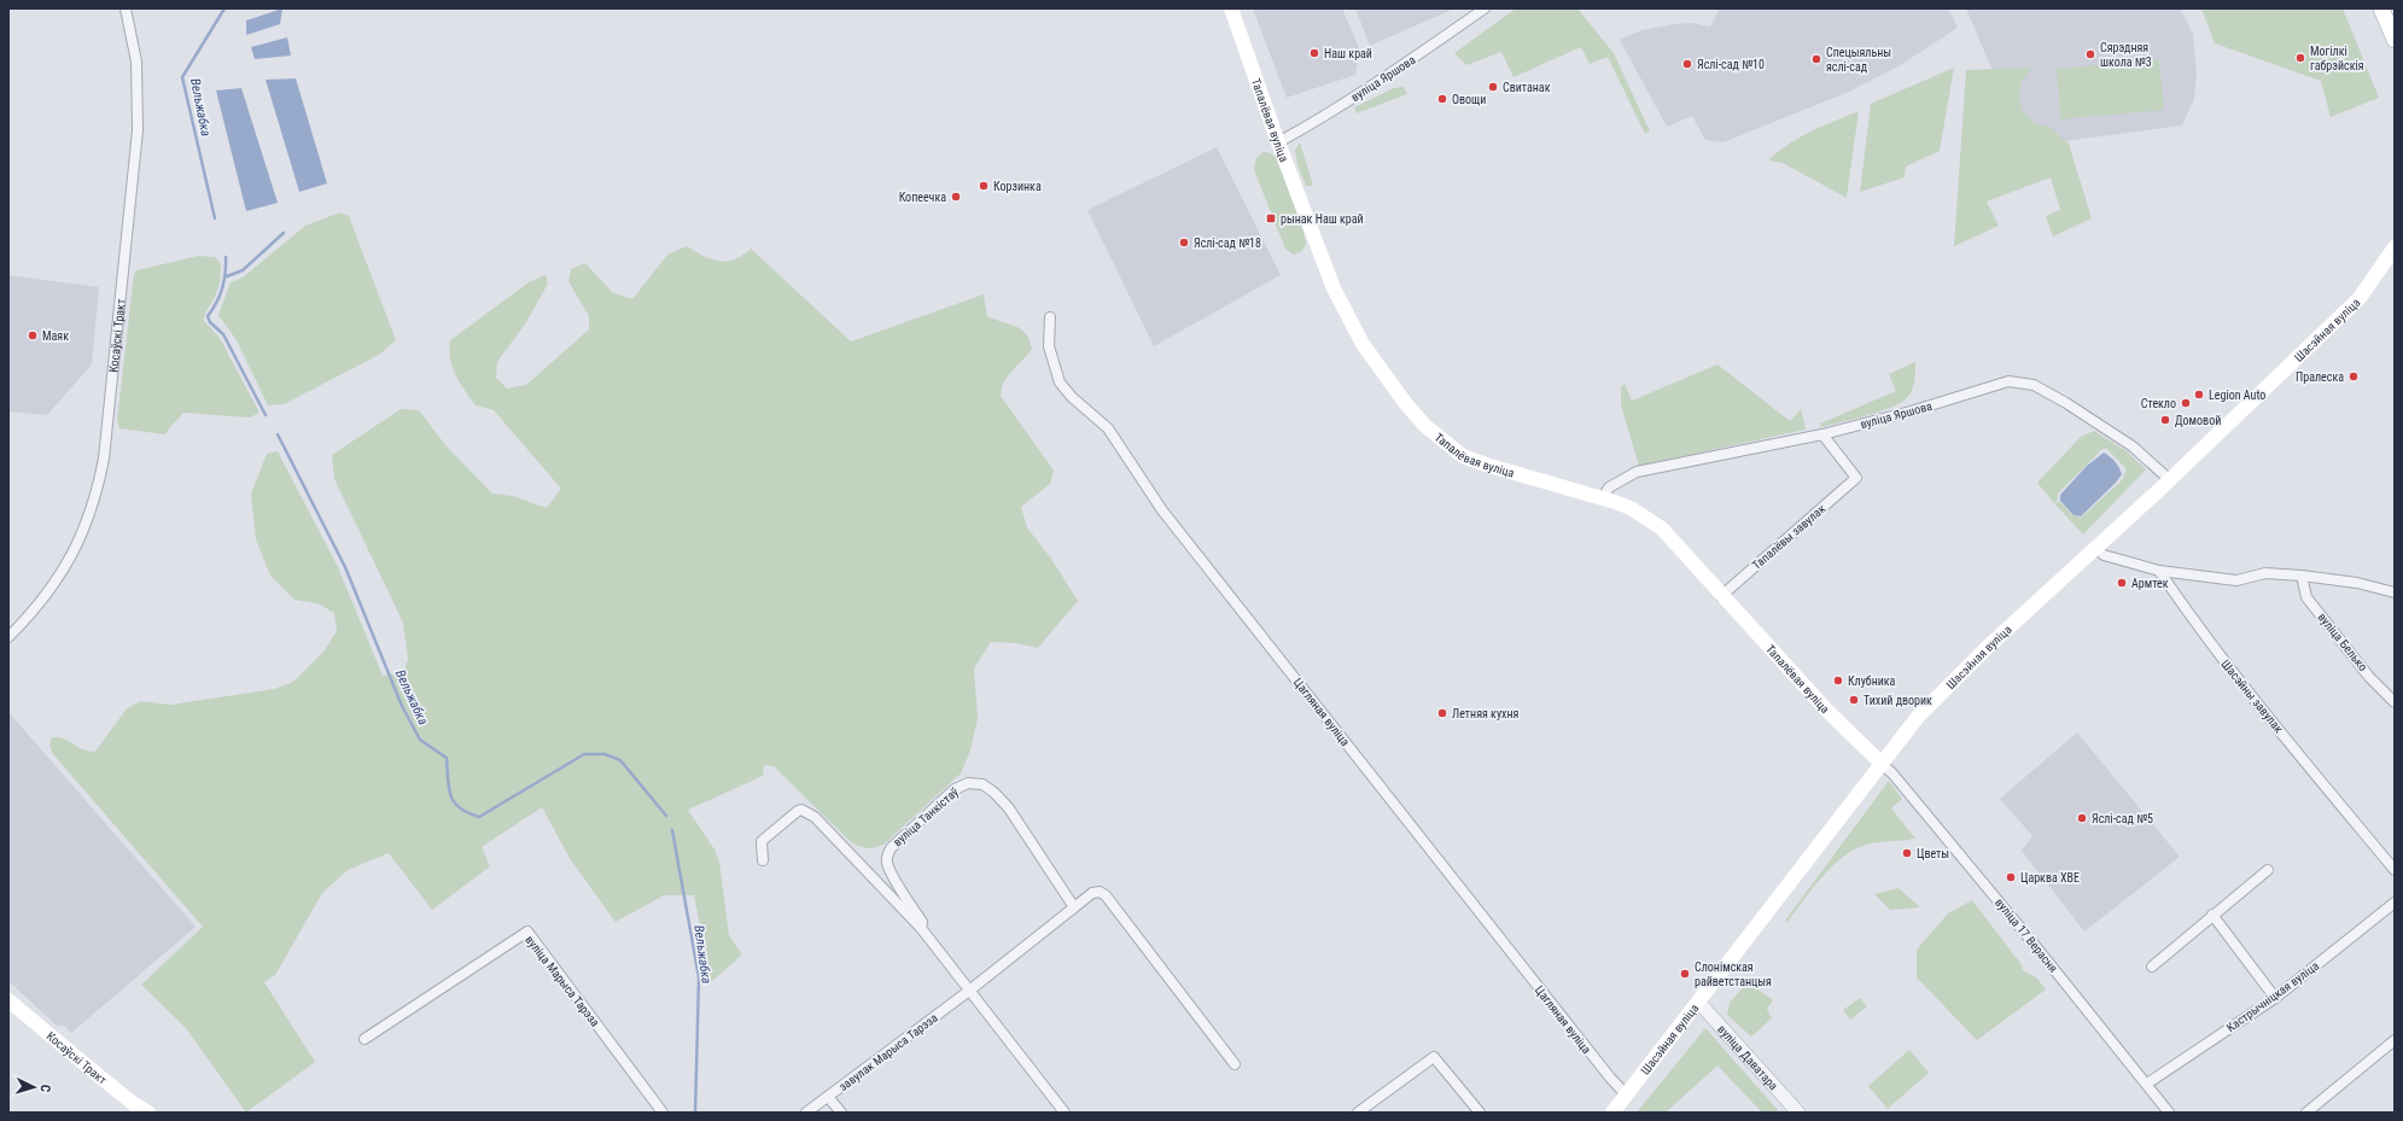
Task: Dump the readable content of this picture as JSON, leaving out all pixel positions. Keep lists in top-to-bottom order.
{
  "streets": {
    "main road": ["Тапалёвая вуліца", "Шасэйная вуліца", "Косаўскі Тракт"],
    "street": [
      "вуліца Яршова",
      "Тапалёвы завулак",
      "вуліца Белько",
      "Шасэйны завулак",
      "Цагляная вуліца",
      "вуліца Танкістаў",
      "вуліца 17 Верасня",
      "вуліца Марыса Тарэза",
      "Кастрычніцкая вуліца",
      "завулак Марыса Тарэза",
      "вуліца Даватара"
    ]
  },
  "crossings": [
    ["вуліца Яршова", "Тапалёвая вуліца"],
    ["вуліца Яршова", "Шасэйная вуліца"],
    ["вуліца Яршова", "Тапалёвы завулак"],
    ["Тапалёвая вуліца", "Шасэйная вуліца"],
    ["Тапалёвая вуліца", "Тапалёвы завулак"],
    ["Тапалёвая вуліца", "вуліца 17 Верасня"],
    ["Шасэйная вуліца", "Цагляная вуліца"],
    ["Шасэйная вуліца", "вуліца 17 Верасня"],
    ["Шасэйная вуліца", "вуліца Даватара"],
    ["вуліца Танкістаў", "завулак Марыса Тарэза"],
    ["вуліца 17 Верасня", "Кастрычніцкая вуліца"]
  ],
  "water": ["Вельжабка"],
  "places": {
    "other": [
      "Наш край",
      "Сярэдняя школа №3",
      "Могілкі габрэйскія",
      "Спецыяльны яслі-сад",
      "Яслі-сад №10",
      "Свитанак",
      "Овощи",
      "Корзинка",
      "Копеечка",
      "Яслі-сад №18",
      "Маяк",
      "Пралеска",
      "Legion Auto",
      "Стекло",
      "Домовой",
      "Армтек",
      "Клубника",
      "Тихий дворик",
      "Летняя кухня",
      "Яслі-сад №5",
      "Цветы",
      "Царква ХВЕ",
      "Слонімская райветстанцыя"
    ],
    "transit": ["рынак Наш край"]
  },
  "north": "right"
}
